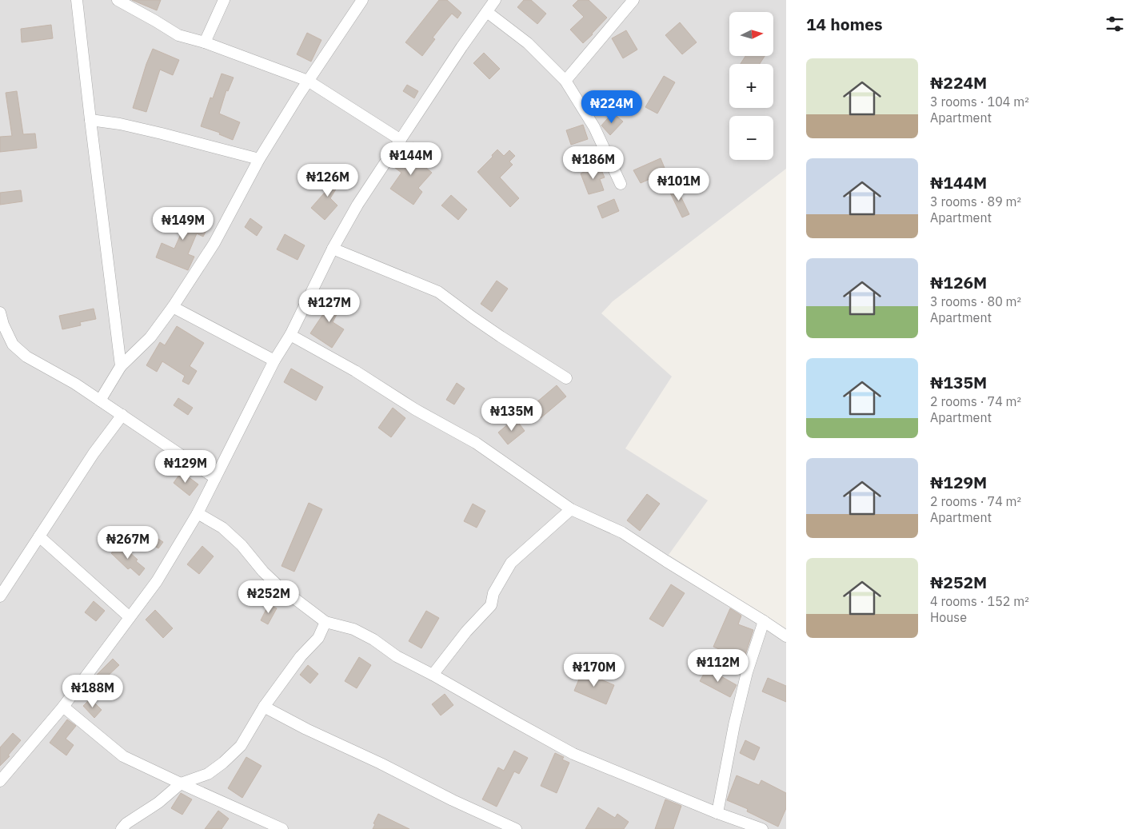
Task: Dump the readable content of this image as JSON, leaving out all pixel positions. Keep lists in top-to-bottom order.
{
  "north": "right",
  "page": {
    "heading": "14 homes",
    "map_buttons": ["+", "−"],
    "list": [
      {
        "name": "₦224M",
        "note": "3 rooms · 104 m² · Apartment"
      },
      {
        "name": "₦144M",
        "note": "3 rooms · 89 m² · Apartment"
      },
      {
        "name": "₦126M",
        "note": "3 rooms · 80 m² · Apartment"
      },
      {
        "name": "₦135M",
        "note": "2 rooms · 74 m² · Apartment"
      },
      {
        "name": "₦129M",
        "note": "2 rooms · 74 m² · Apartment"
      },
      {
        "name": "₦252M",
        "note": "4 rooms · 152 m² · House"
      }
    ],
    "price": [
      "₦224M",
      "₦144M",
      "₦186M",
      "₦126M",
      "₦101M",
      "₦149M",
      "₦127M",
      "₦135M",
      "₦129M",
      "₦267M",
      "₦252M",
      "₦112M",
      "₦170M",
      "₦188M"
    ]
  }
}
